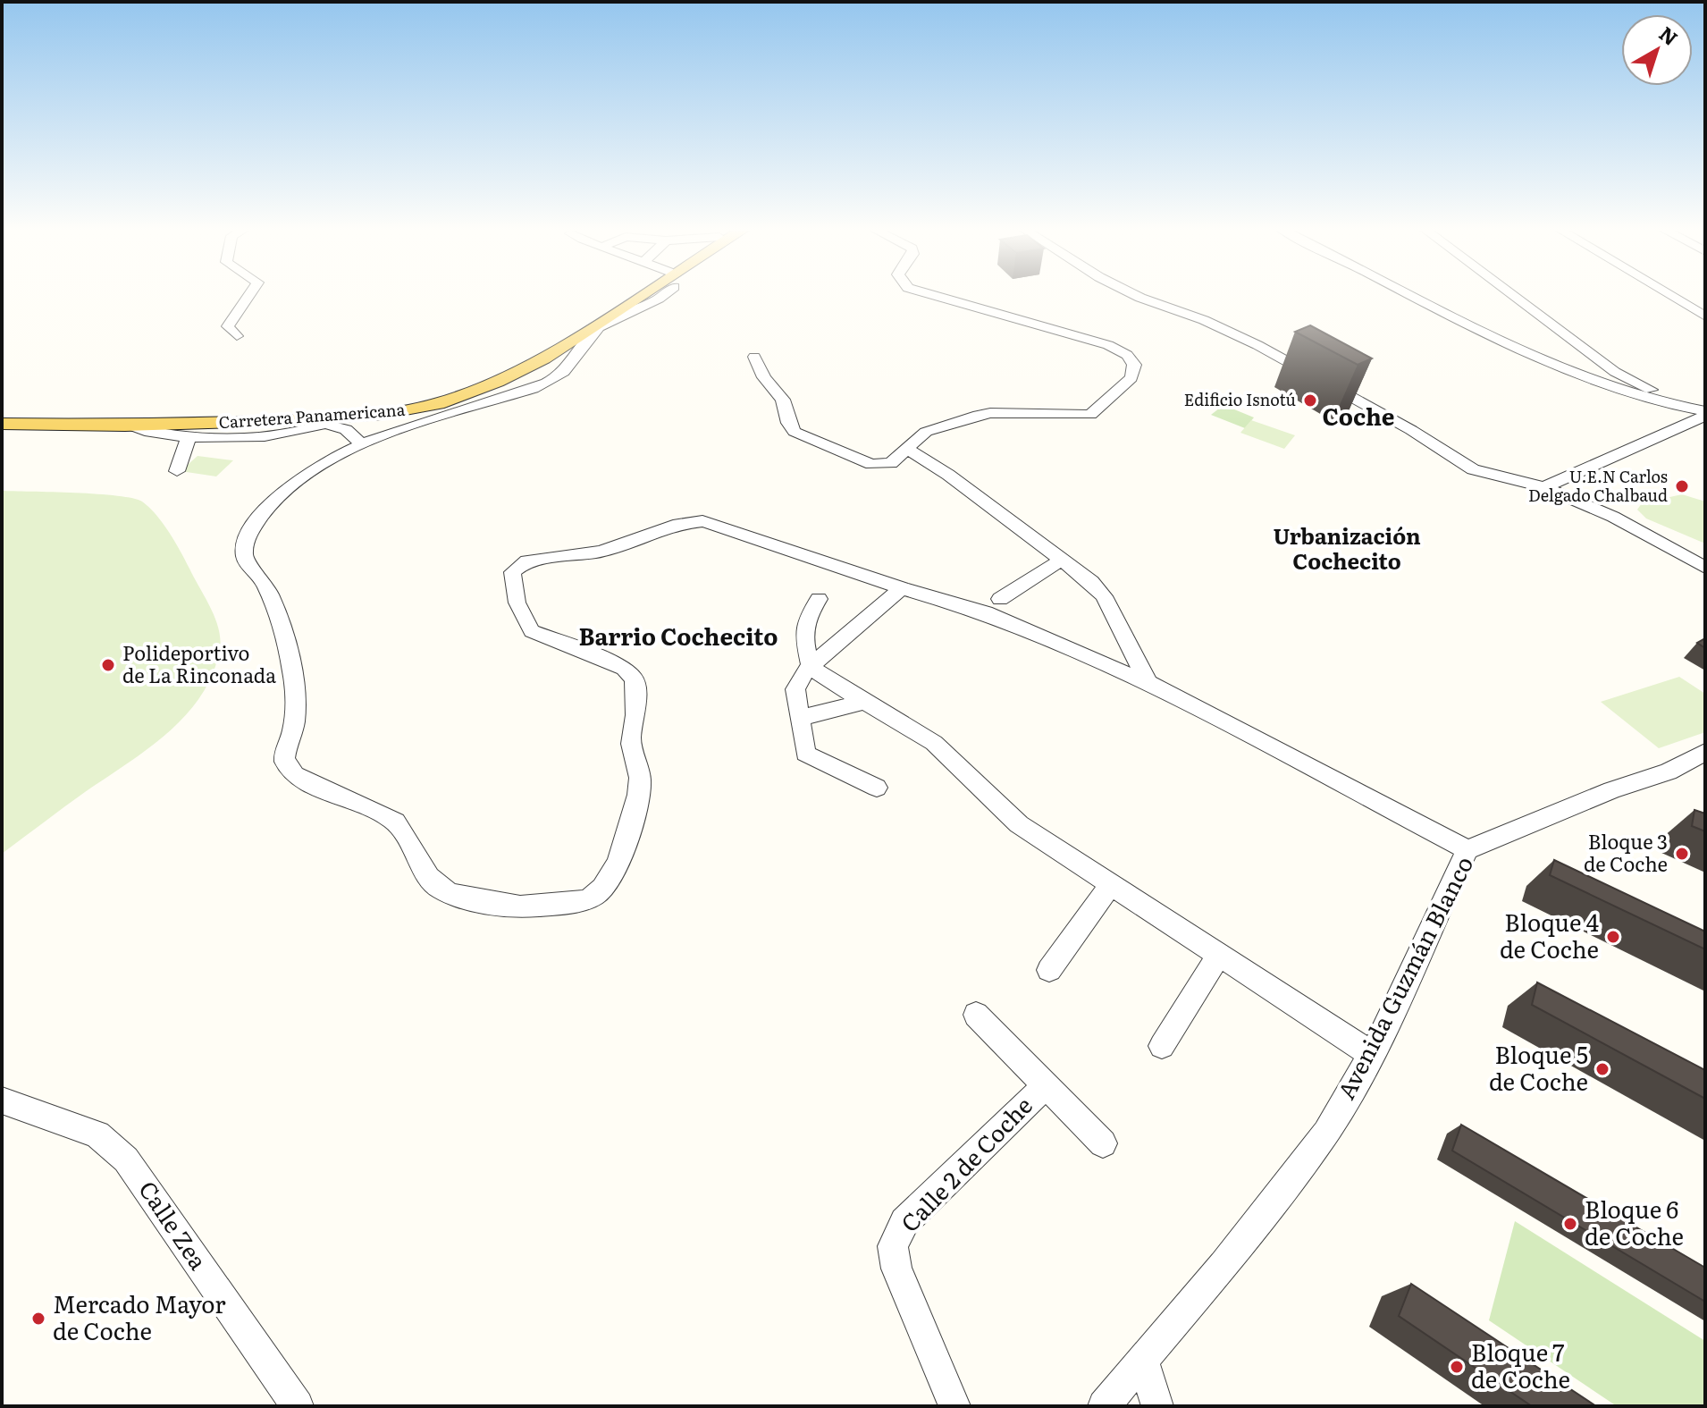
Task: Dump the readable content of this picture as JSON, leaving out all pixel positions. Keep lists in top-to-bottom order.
{
  "streets": {
    "main road": ["Carretera Panamericana"],
    "street": ["Avenida Guzmán Blanco", "Calle 2 de Coche", "Calle Zea"]
  },
  "districts": ["Coche", "Urbanización Cochecito", "Barrio Cochecito"],
  "places": [
    "Edificio Isnotú",
    "U.E.N Carlos Delgado Chalbaud",
    "Polideportivo de La Rinconada",
    "Bloque 3 de Coche",
    "Bloque 4 de Coche",
    "Bloque 5 de Coche",
    "Bloque 6 de Coche",
    "Mercado Mayor de Coche",
    "Bloque 7 de Coche"
  ],
  "north": "top right"
}
